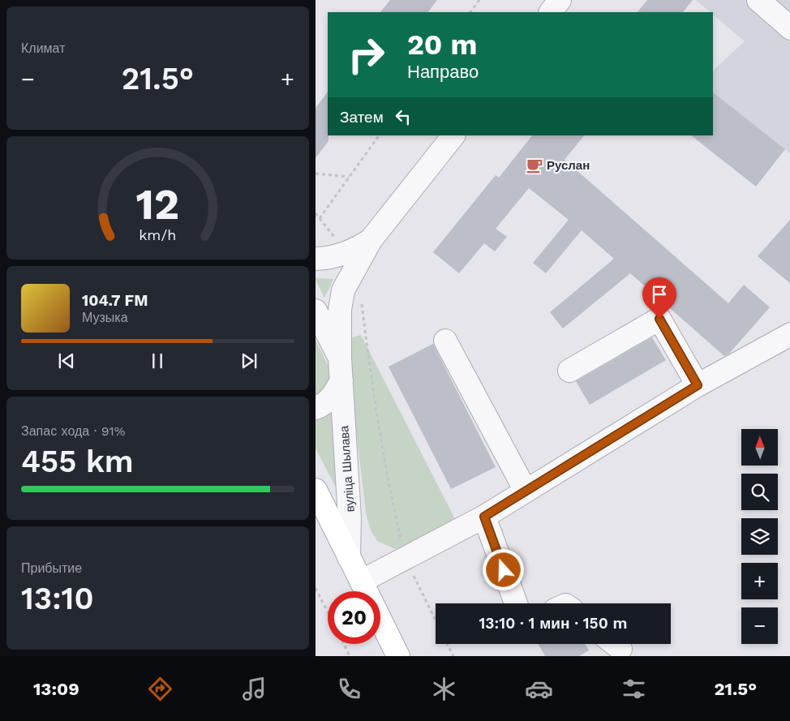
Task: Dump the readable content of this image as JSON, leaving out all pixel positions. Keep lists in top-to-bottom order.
{
  "streets": {
    "street": ["вуліца Шылава"]
  },
  "places": {
    "cafe": ["Руслан"]
  },
  "north": "top",
  "page": {
    "tile": [
      "Климат",
      ["Запас хода · 91%", "455 km"],
      ["Прибытие", "13:10"]
    ],
    "turn": ["20 m", "Направо"],
    "heat": ["−", "21.5°", "+"],
    "then": "Затем",
    "song": ["104.7 FM", "Музыка"],
    "map_buttons": ["+", "−"],
    "limit": "20",
    "trip": "13:10 · 1 мин · 150 m",
    "tabs": ["13:09", "21.5°"],
    "gauge": ["12", "km/h"]
  }
}
